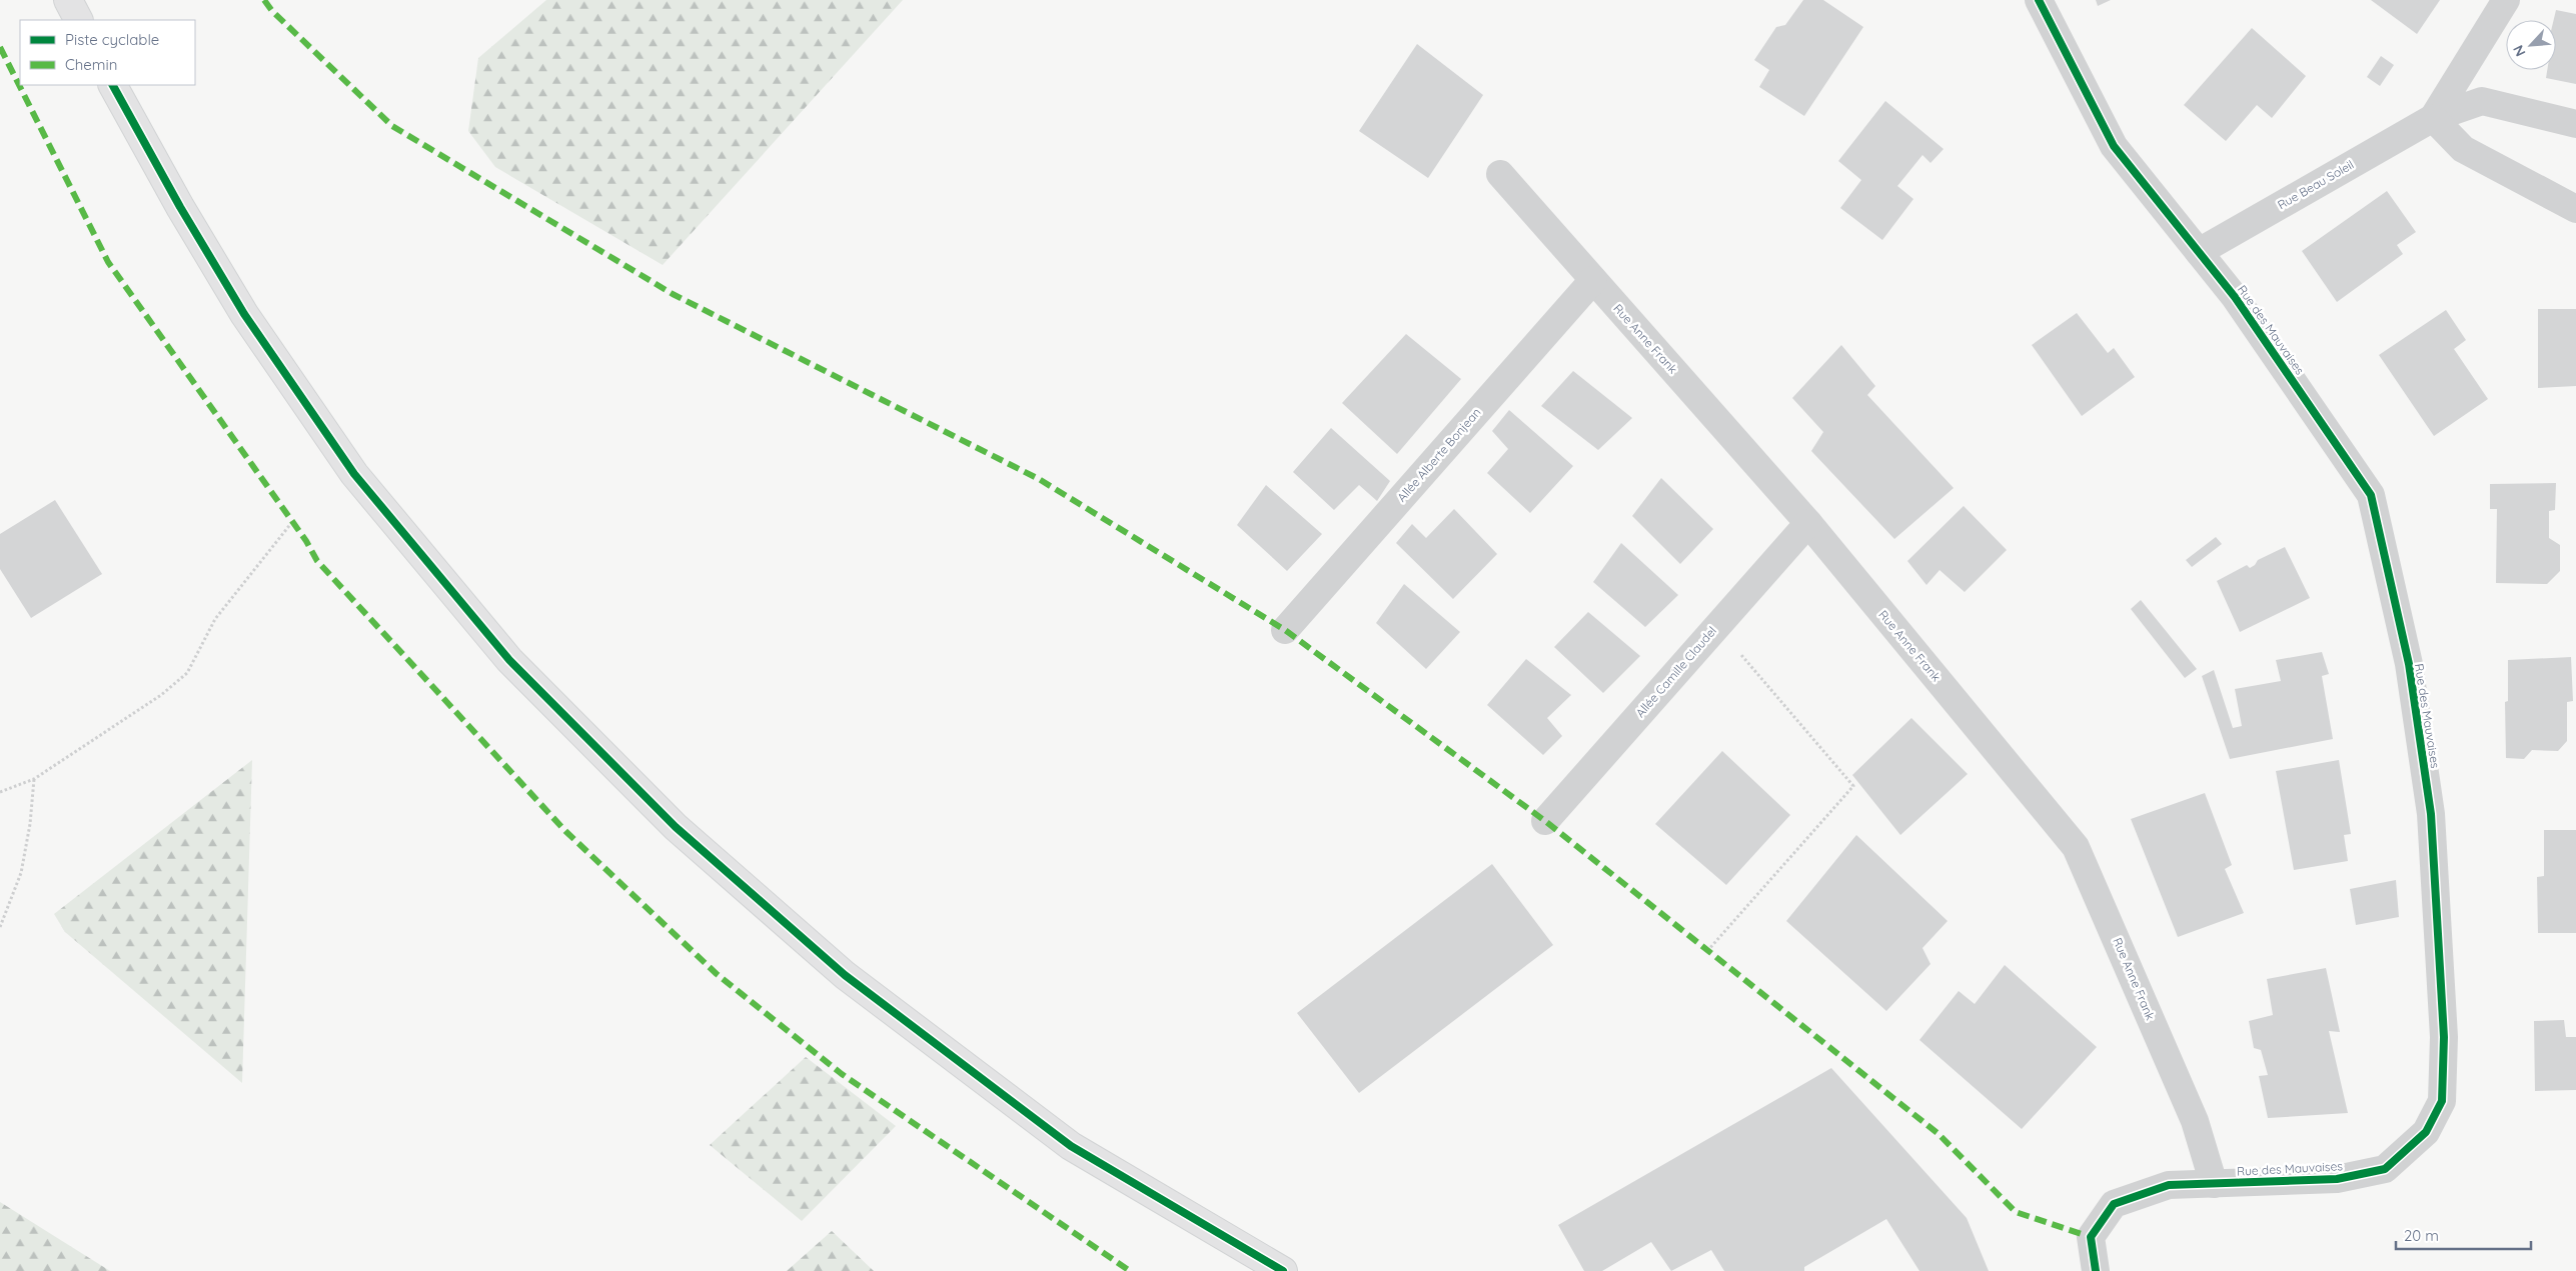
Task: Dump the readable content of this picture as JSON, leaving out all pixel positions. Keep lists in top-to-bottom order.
{
  "streets": {
    "street": [
      "Rue Beau Soleil",
      "Rue des Mauvaises",
      "Rue Anne Frank",
      "Allée Alberte Bonjean",
      "Allée Camille Claudel"
    ]
  },
  "crossings": [
    ["Rue Beau Soleil", "Rue des Mauvaises"],
    ["Rue des Mauvaises", "Rue Anne Frank"],
    ["Rue Anne Frank", "Allée Alberte Bonjean"],
    ["Rue Anne Frank", "Allée Camille Claudel"]
  ],
  "legend": ["Piste cyclable", "Chemin"],
  "scale_bar": "20 m",
  "north": "bottom left"
}
